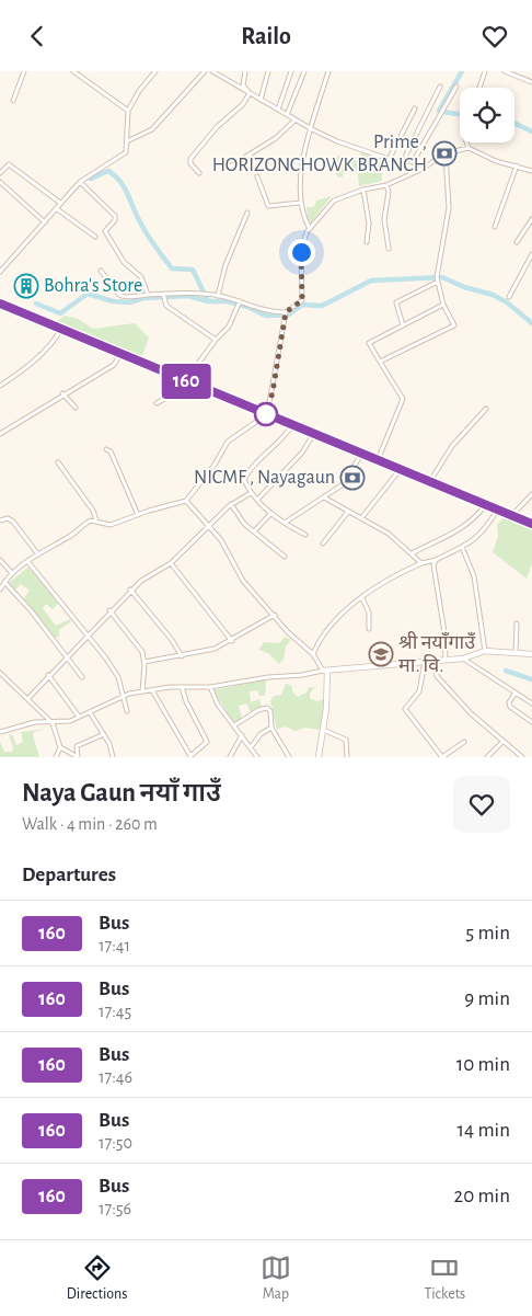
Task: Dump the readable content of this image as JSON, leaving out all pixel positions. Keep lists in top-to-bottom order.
{
  "places": {
    "bank": ["Prime , HORIZONCHOWK BRANCH", "NICMF , Nayagaun"],
    "building": ["Bohra's Store"],
    "school or university": ["श्री नयाँगाउँ मा. वि."]
  },
  "lines": ["bus line 160"],
  "page": {
    "header": "Railo",
    "on_map": "160",
    "heading": [
      ["Naya Gaun नयाँ गाउँ", "Walk · 4 min · 260 m"],
      "Departures"
    ],
    "list": [
      {
        "mark": "160",
        "name": "Bus",
        "note": "17:41",
        "value": "5 min"
      },
      {
        "mark": "160",
        "name": "Bus",
        "note": "17:45",
        "value": "9 min"
      },
      {
        "mark": "160",
        "name": "Bus",
        "note": "17:46",
        "value": "10 min"
      },
      {
        "mark": "160",
        "name": "Bus",
        "note": "17:50",
        "value": "14 min"
      },
      {
        "mark": "160",
        "name": "Bus",
        "note": "17:56",
        "value": "20 min"
      }
    ],
    "tabs": ["Directions", "Map", "Tickets"]
  }
}
